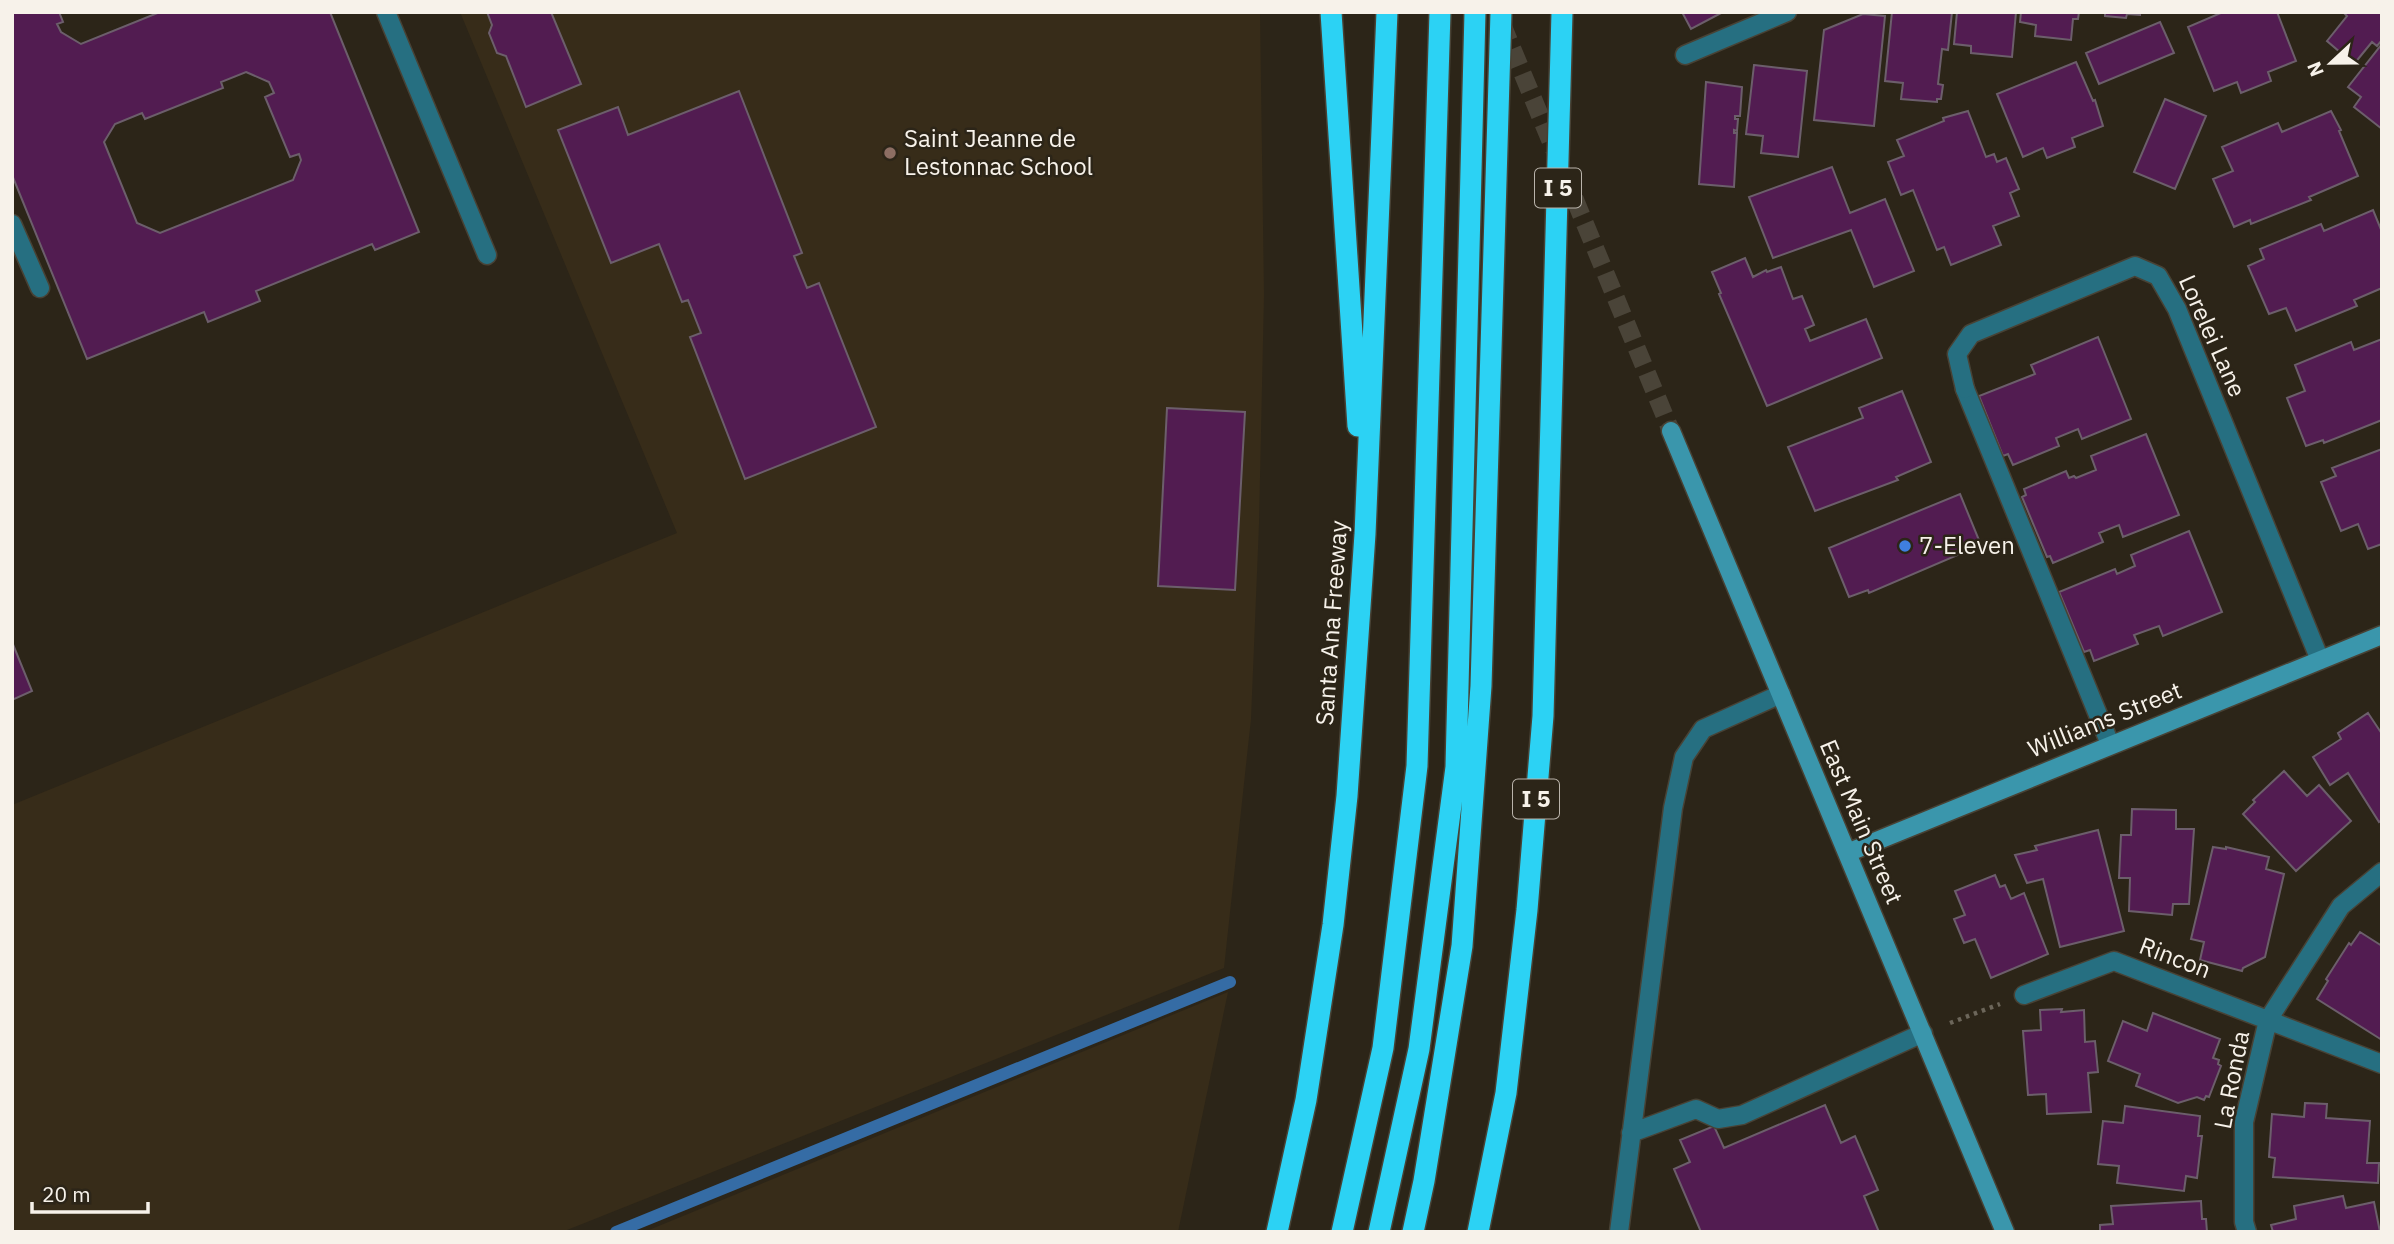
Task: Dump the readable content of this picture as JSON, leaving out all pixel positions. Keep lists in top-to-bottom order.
{
  "streets": {
    "highway": ["I 5", "Santa Ana Freeway"],
    "street": [
      "Lorelei Lane",
      "Williams Street",
      "East Main Street",
      "Rincon",
      "La Ronda"
    ]
  },
  "crossings": [
    ["Lorelei Lane", "Williams Street"],
    ["Williams Street", "East Main Street"],
    ["Rincon", "La Ronda"]
  ],
  "places": ["Saint Jeanne de Lestonnac School", "7-Eleven"],
  "scale_bar": "20 m",
  "north": "left"
}
